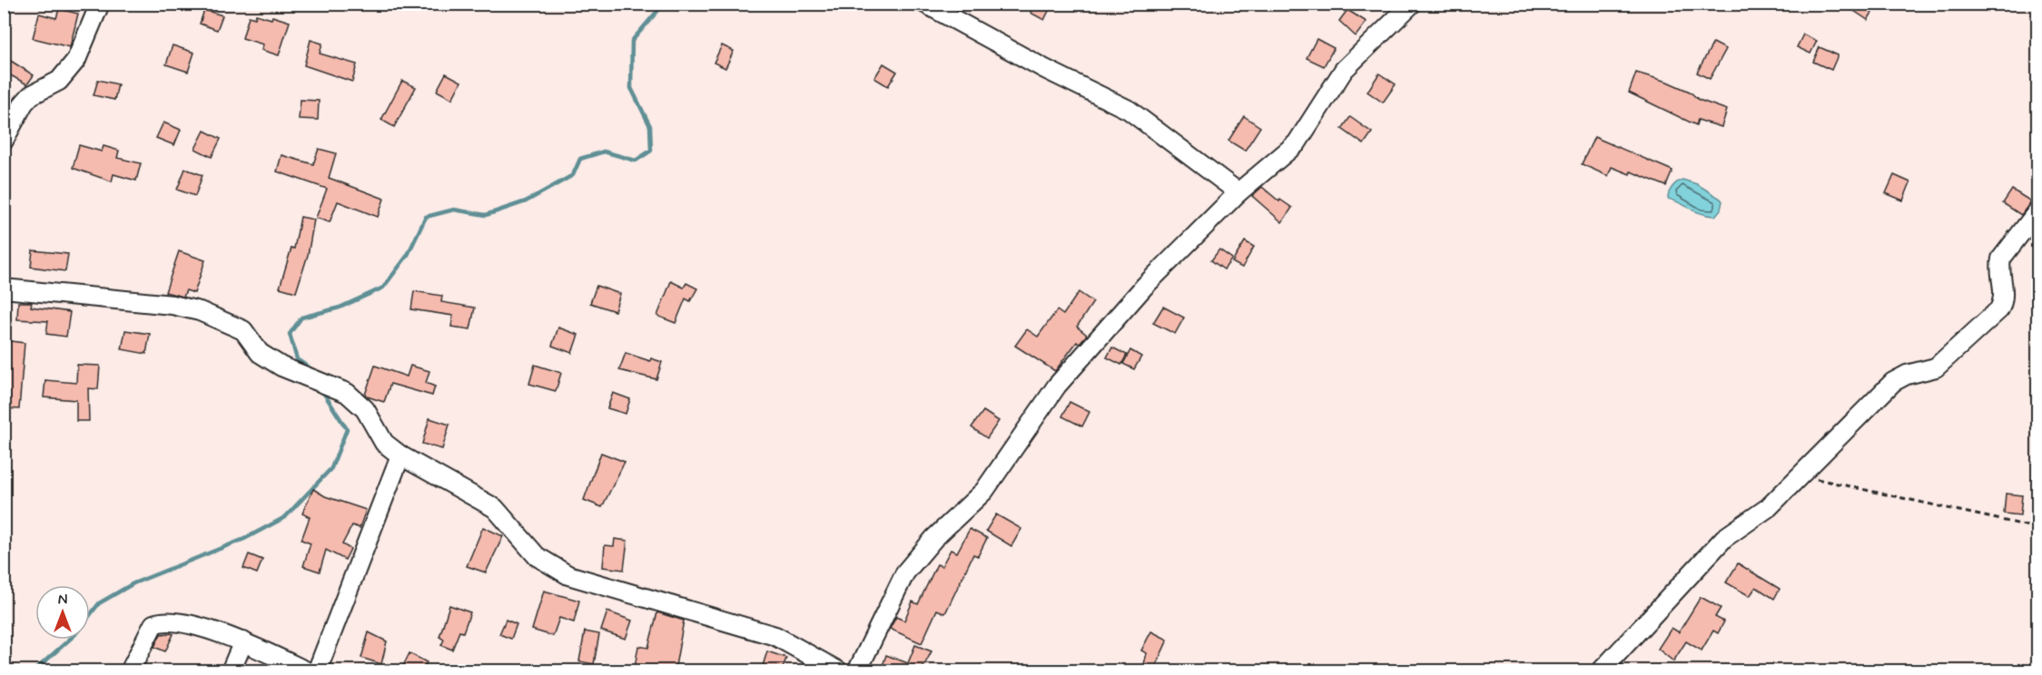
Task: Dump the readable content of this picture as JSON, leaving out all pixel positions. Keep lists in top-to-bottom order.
{
  "north": "top"
}
